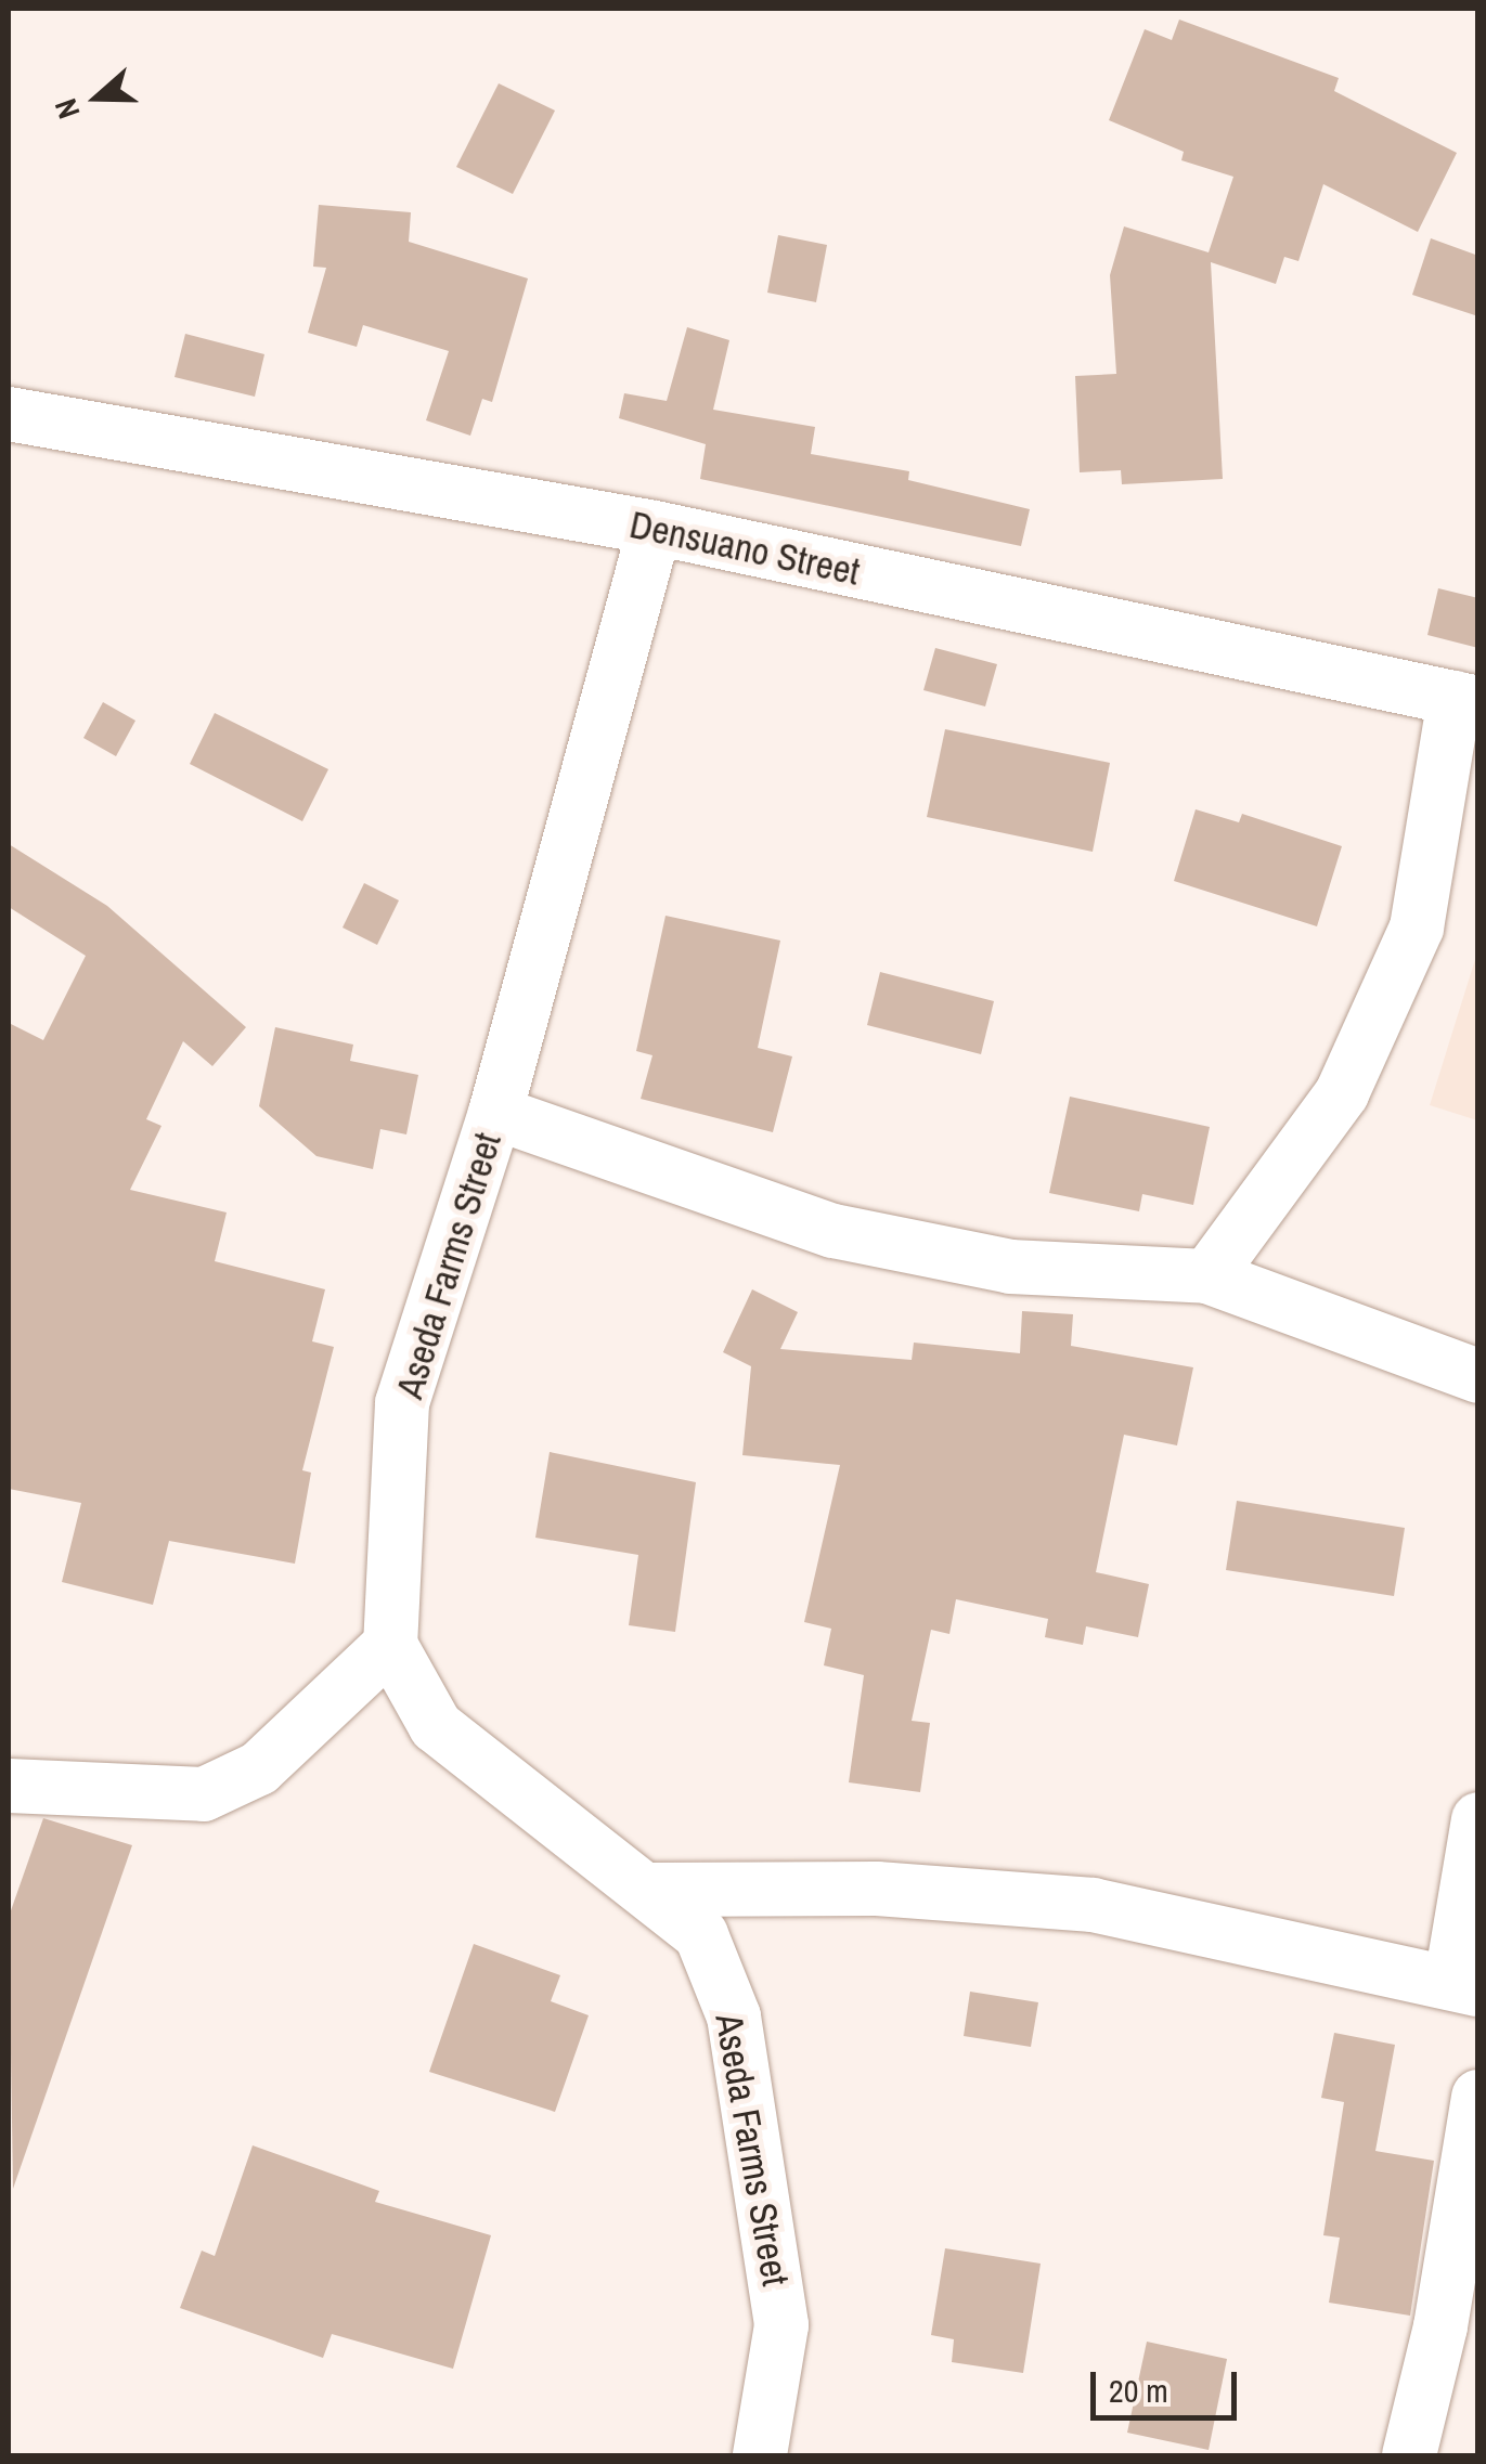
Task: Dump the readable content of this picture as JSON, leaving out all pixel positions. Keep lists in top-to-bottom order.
{
  "streets": {
    "street": ["Densuano Street", "Aseda Farms Street"]
  },
  "crossings": [
    ["Densuano Street", "Aseda Farms Street"]
  ],
  "scale_bar": "20 m",
  "north": "left"
}
